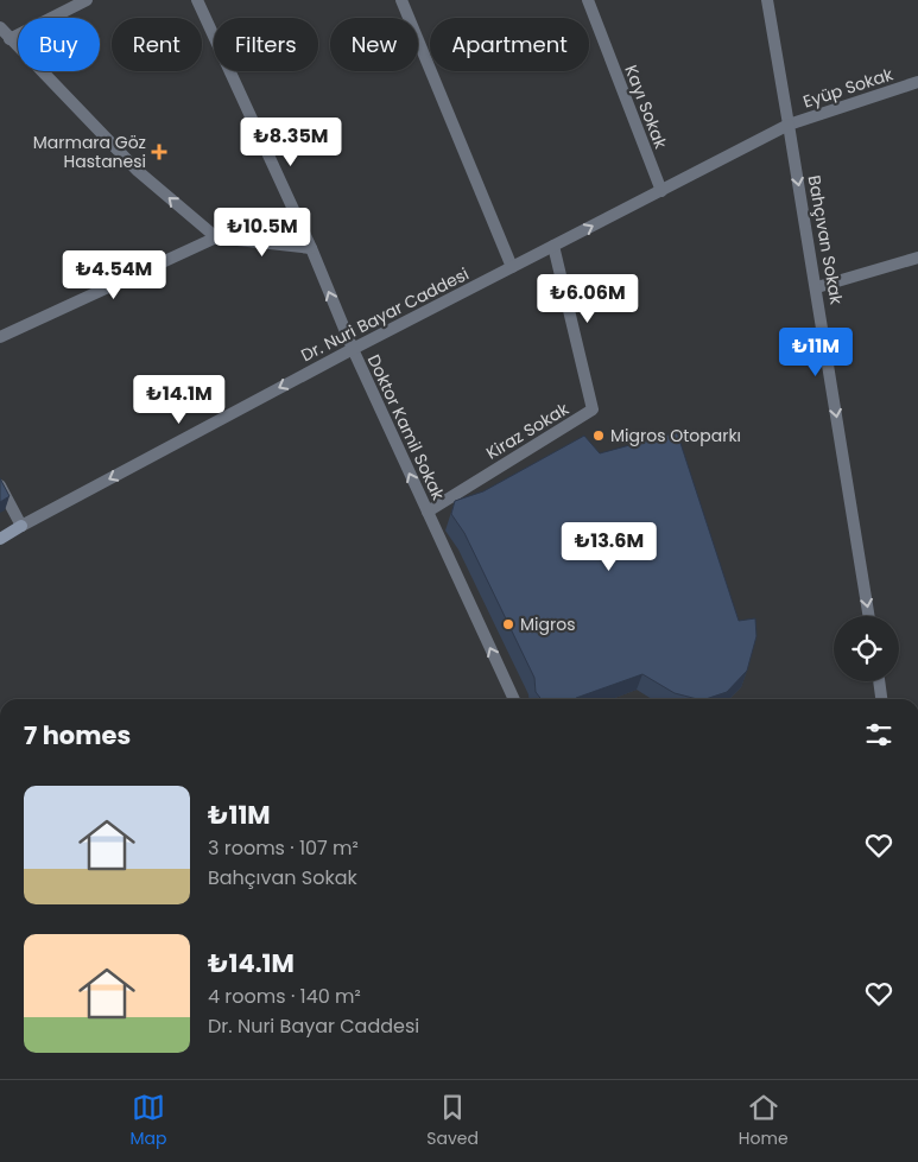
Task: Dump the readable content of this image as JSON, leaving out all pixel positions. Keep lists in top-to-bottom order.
{
  "streets": {
    "main road": ["Dr. Nuri Bayar Caddesi"],
    "street": [
      "Eyüp Sokak",
      "Kayı Sokak",
      "Bahçıvan Sokak",
      "Doktor Kamil Sokak",
      "Kiraz Sokak"
    ]
  },
  "crossings": [
    ["Eyüp Sokak", "Bahçıvan Sokak"],
    ["Eyüp Sokak", "Dr. Nuri Bayar Caddesi"],
    ["Kayı Sokak", "Dr. Nuri Bayar Caddesi"],
    ["Bahçıvan Sokak", "Dr. Nuri Bayar Caddesi"],
    ["Dr. Nuri Bayar Caddesi", "Doktor Kamil Sokak"],
    ["Dr. Nuri Bayar Caddesi", "Kiraz Sokak"],
    ["Doktor Kamil Sokak", "Kiraz Sokak"]
  ],
  "one_way": ["Bahçıvan Sokak", "Doktor Kamil Sokak"],
  "places": {
    "health": ["Marmara Göz Hastanesi"],
    "other": ["Migros Otoparkı", "Migros"]
  },
  "page": {
    "chip": [
      "Buy",
      "Rent",
      "Filters",
      "New",
      "Apartment"
    ],
    "price": [
      "₺8.35M",
      "₺10.5M",
      "₺4.54M",
      "₺6.06M",
      "₺11M",
      "₺14.1M",
      "₺13.6M"
    ],
    "heading": "7 homes",
    "list": [
      {
        "name": "₺11M",
        "note": "3 rooms · 107 m² · Bahçıvan Sokak"
      },
      {
        "name": "₺14.1M",
        "note": "4 rooms · 140 m² · Dr. Nuri Bayar Caddesi"
      }
    ],
    "tabs": ["Map", "Saved", "Home"]
  }
}
